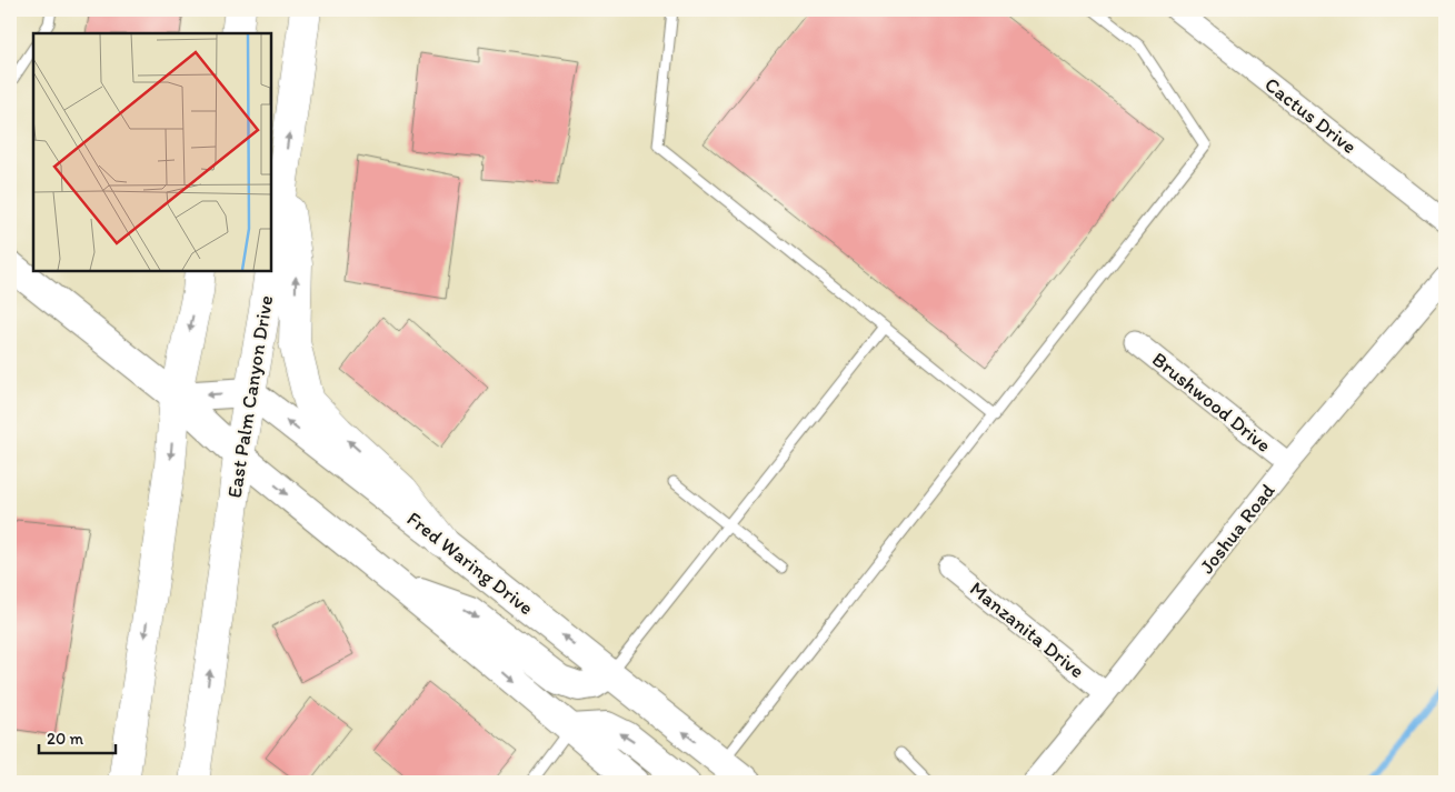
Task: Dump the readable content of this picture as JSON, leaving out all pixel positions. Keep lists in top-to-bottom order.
{
  "streets": {
    "main road": ["East Palm Canyon Drive", "Fred Waring Drive"],
    "street": [
      "Cactus Drive",
      "Brushwood Drive",
      "Joshua Road",
      "Manzanita Drive"
    ]
  },
  "crossings": [
    ["East Palm Canyon Drive", "Fred Waring Drive"],
    ["Brushwood Drive", "Joshua Road"],
    ["Joshua Road", "Manzanita Drive"]
  ],
  "scale_bar": "20 m"
}
